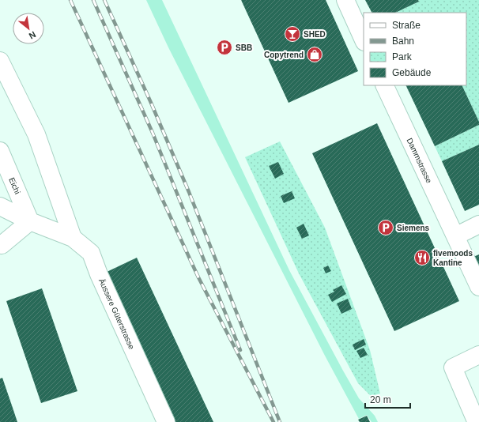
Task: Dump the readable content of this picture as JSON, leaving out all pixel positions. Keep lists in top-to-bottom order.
{
  "streets": {
    "street": ["Dammstrasse", "Eichi", "Äussere Güterstrasse"]
  },
  "crossings": [
    ["Eichi", "Äussere Güterstrasse"]
  ],
  "places": {
    "bar": ["SHED"],
    "parking": ["SBB", "Siemens"],
    "shop": ["Copytrend"],
    "restaurant": ["fivemoods Kantine"]
  },
  "legend": [
    "Straße",
    "Bahn",
    "Park",
    "Gebäude"
  ],
  "scale_bar": "20 m",
  "north": "bottom right"
}
